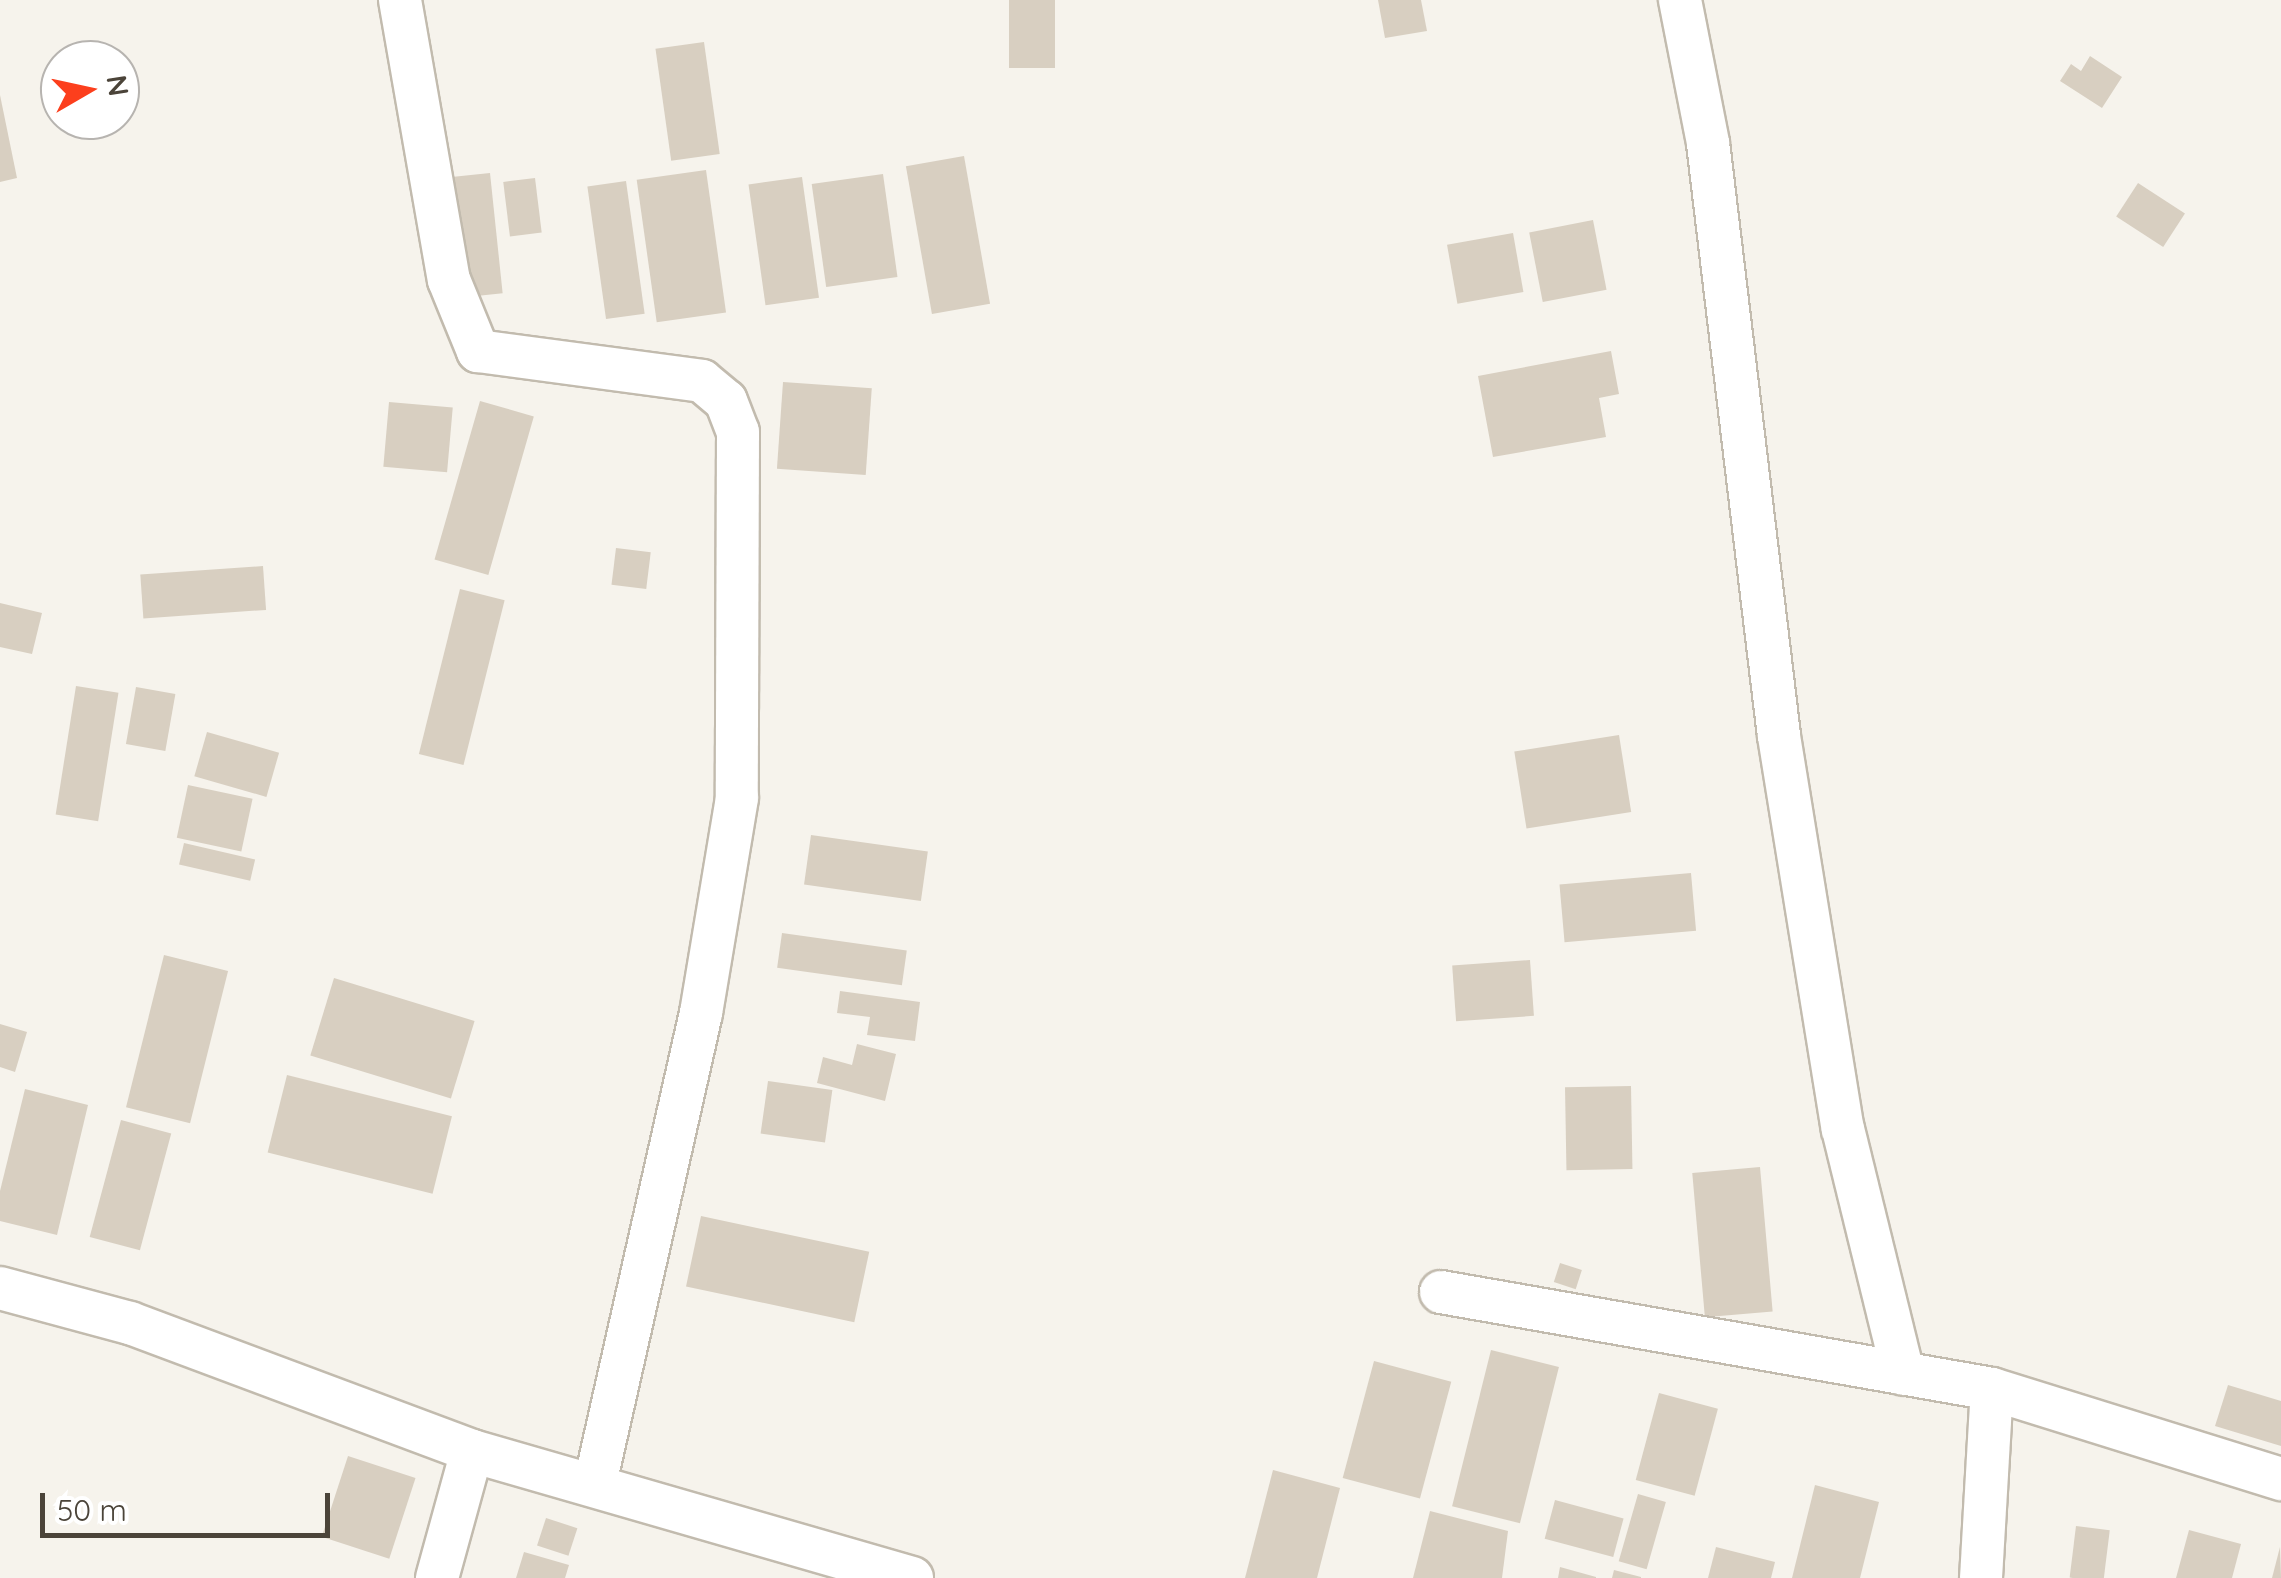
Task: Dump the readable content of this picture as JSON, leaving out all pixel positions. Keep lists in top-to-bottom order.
{
  "scale_bar": "50 m",
  "north": "right"
}
